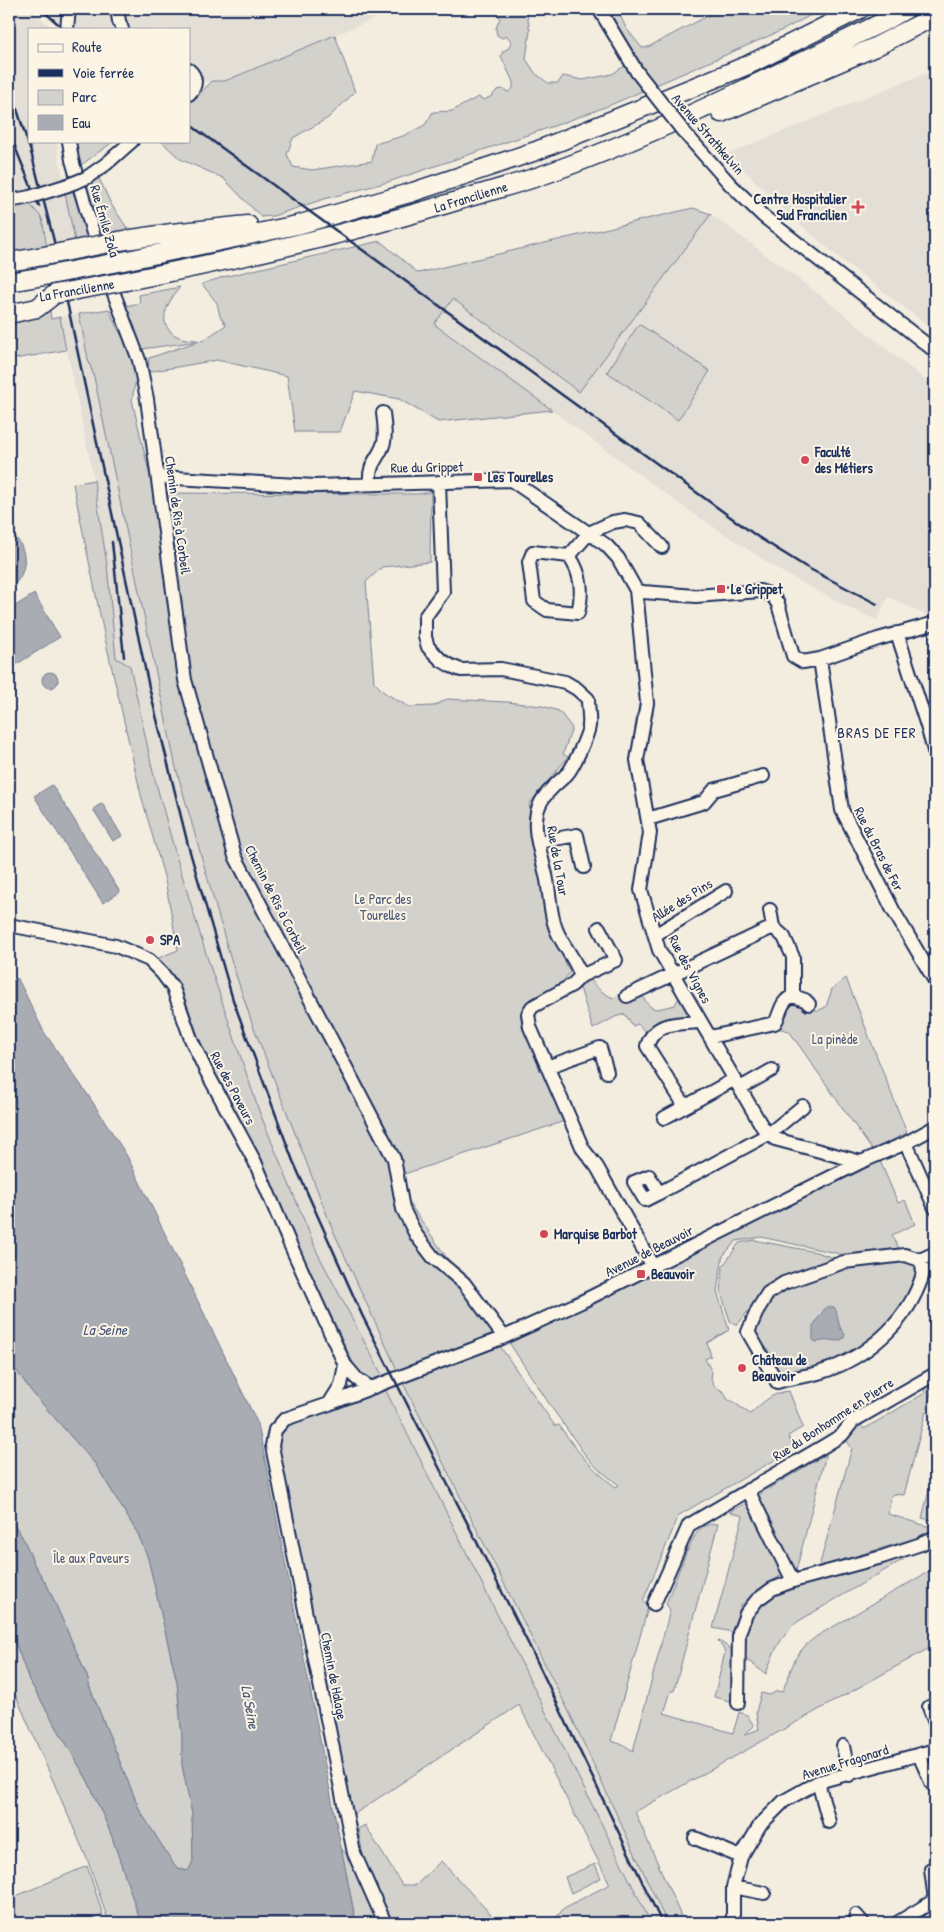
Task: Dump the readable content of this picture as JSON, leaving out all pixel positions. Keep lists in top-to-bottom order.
{
  "streets": {
    "highway": ["La Francilienne"],
    "street": [
      "Avenue Strathkelvin",
      "Rue Émile Zola",
      "Rue du Grippet",
      "Chemin de Ris à Corbeil",
      "Rue du Bras de Fer",
      "Rue de la Tour",
      "Allée des Pins",
      "Rue des Vignes",
      "Rue des Paveurs",
      "Avenue de Beauvoir",
      "Rue du Bonhomme en Pierre",
      "Chemin de Halage",
      "Avenue Fragonard"
    ]
  },
  "crossings": [
    ["Rue Émile Zola", "Chemin de Ris à Corbeil"],
    ["Rue du Grippet", "Chemin de Ris à Corbeil"],
    ["Rue du Grippet", "Rue de la Tour"],
    ["Rue du Grippet", "Rue des Vignes"],
    ["Chemin de Ris à Corbeil", "Avenue de Beauvoir"],
    ["Allée des Pins", "Rue des Vignes"],
    ["Avenue de Beauvoir", "Chemin de Halage"]
  ],
  "districts": ["BRAS DE FER"],
  "water": ["La Seine"],
  "parks": ["Le Parc des Tourelles", "La pinède", "Île aux Paveurs"],
  "places": {
    "health": ["Centre Hospitalier Sud Francilien"],
    "other": [
      "Faculté des Métiers",
      "SPA",
      "Marquise Barbot",
      "Château de Beauvoir"
    ],
    "transit": ["Les Tourelles", "Le Grippet", "Beauvoir"]
  },
  "legend": [
    "Route",
    "Voie ferrée",
    "Parc",
    "Eau"
  ]
}
